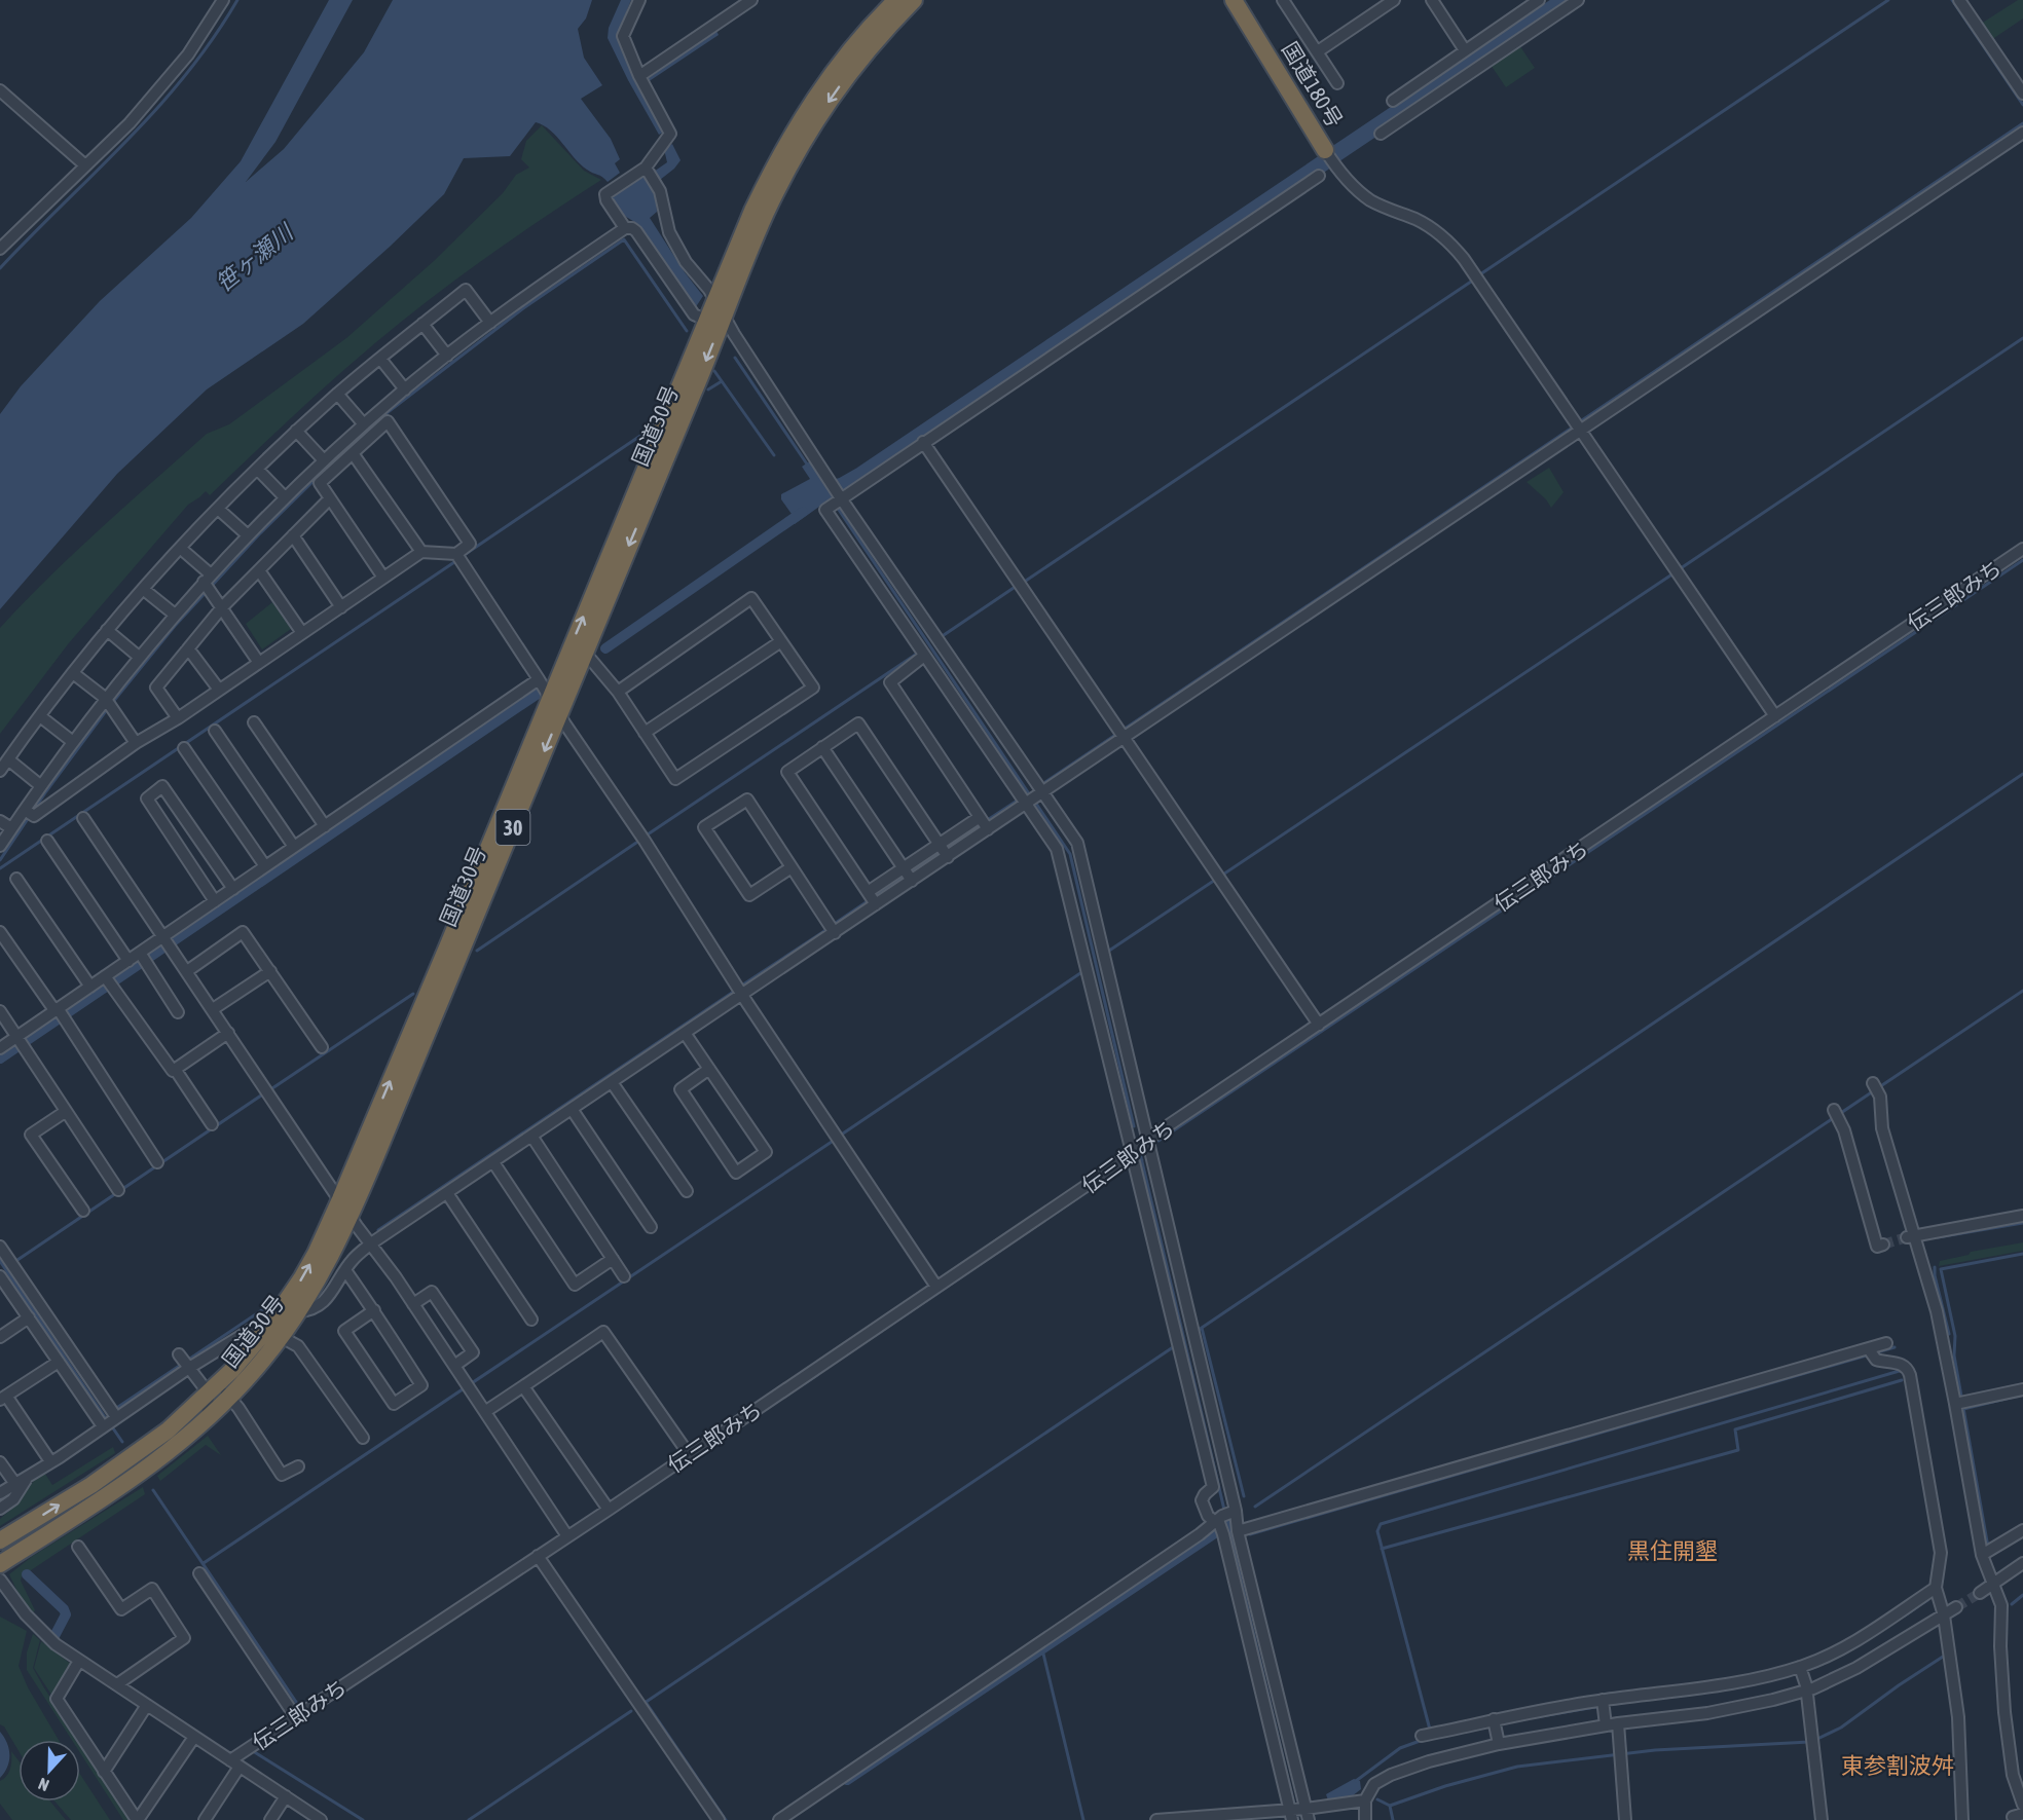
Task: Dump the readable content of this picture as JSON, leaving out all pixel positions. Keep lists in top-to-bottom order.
{
  "streets": {
    "highway": ["国道180号", "国道30号", "30"],
    "street": ["伝三郎みち"]
  },
  "districts": ["黒住開墾", "東参割波舛"],
  "water": ["笹ヶ瀬川"],
  "north": "bottom"
}
